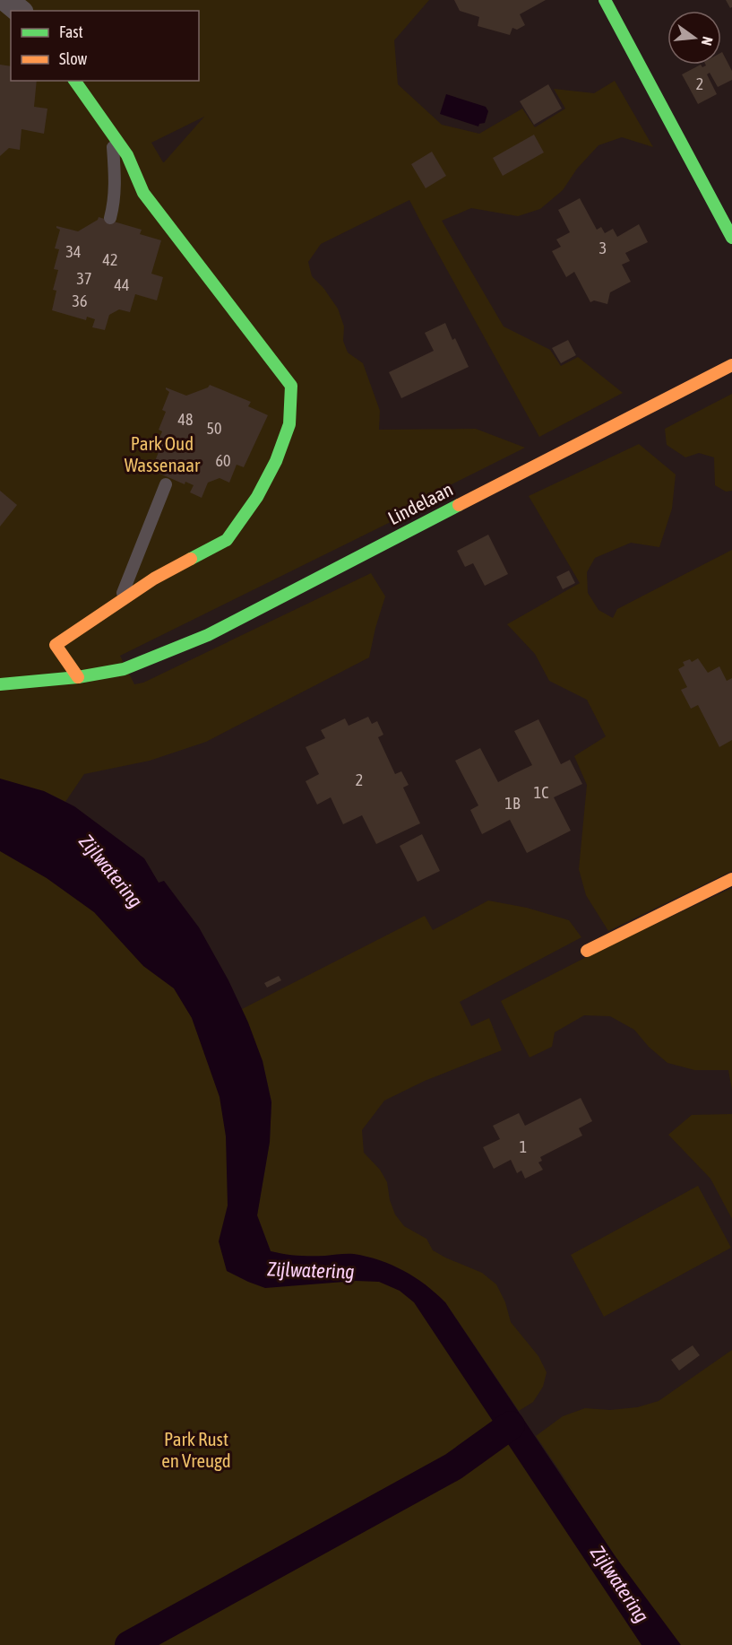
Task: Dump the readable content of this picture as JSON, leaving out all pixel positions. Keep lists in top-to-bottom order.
{
  "streets": {
    "street": ["Lindelaan"]
  },
  "water": ["Zijlwatering"],
  "parks": ["Park Oud Wassenaar", "Park Rust en Vreugd"],
  "house_numbers": [
    "2",
    "3",
    "34",
    "42",
    "37",
    "44",
    "36",
    "48",
    "50",
    "60",
    "2",
    "1C",
    "1B",
    "1"
  ],
  "legend": ["Fast", "Slow"],
  "north": "right"
}
